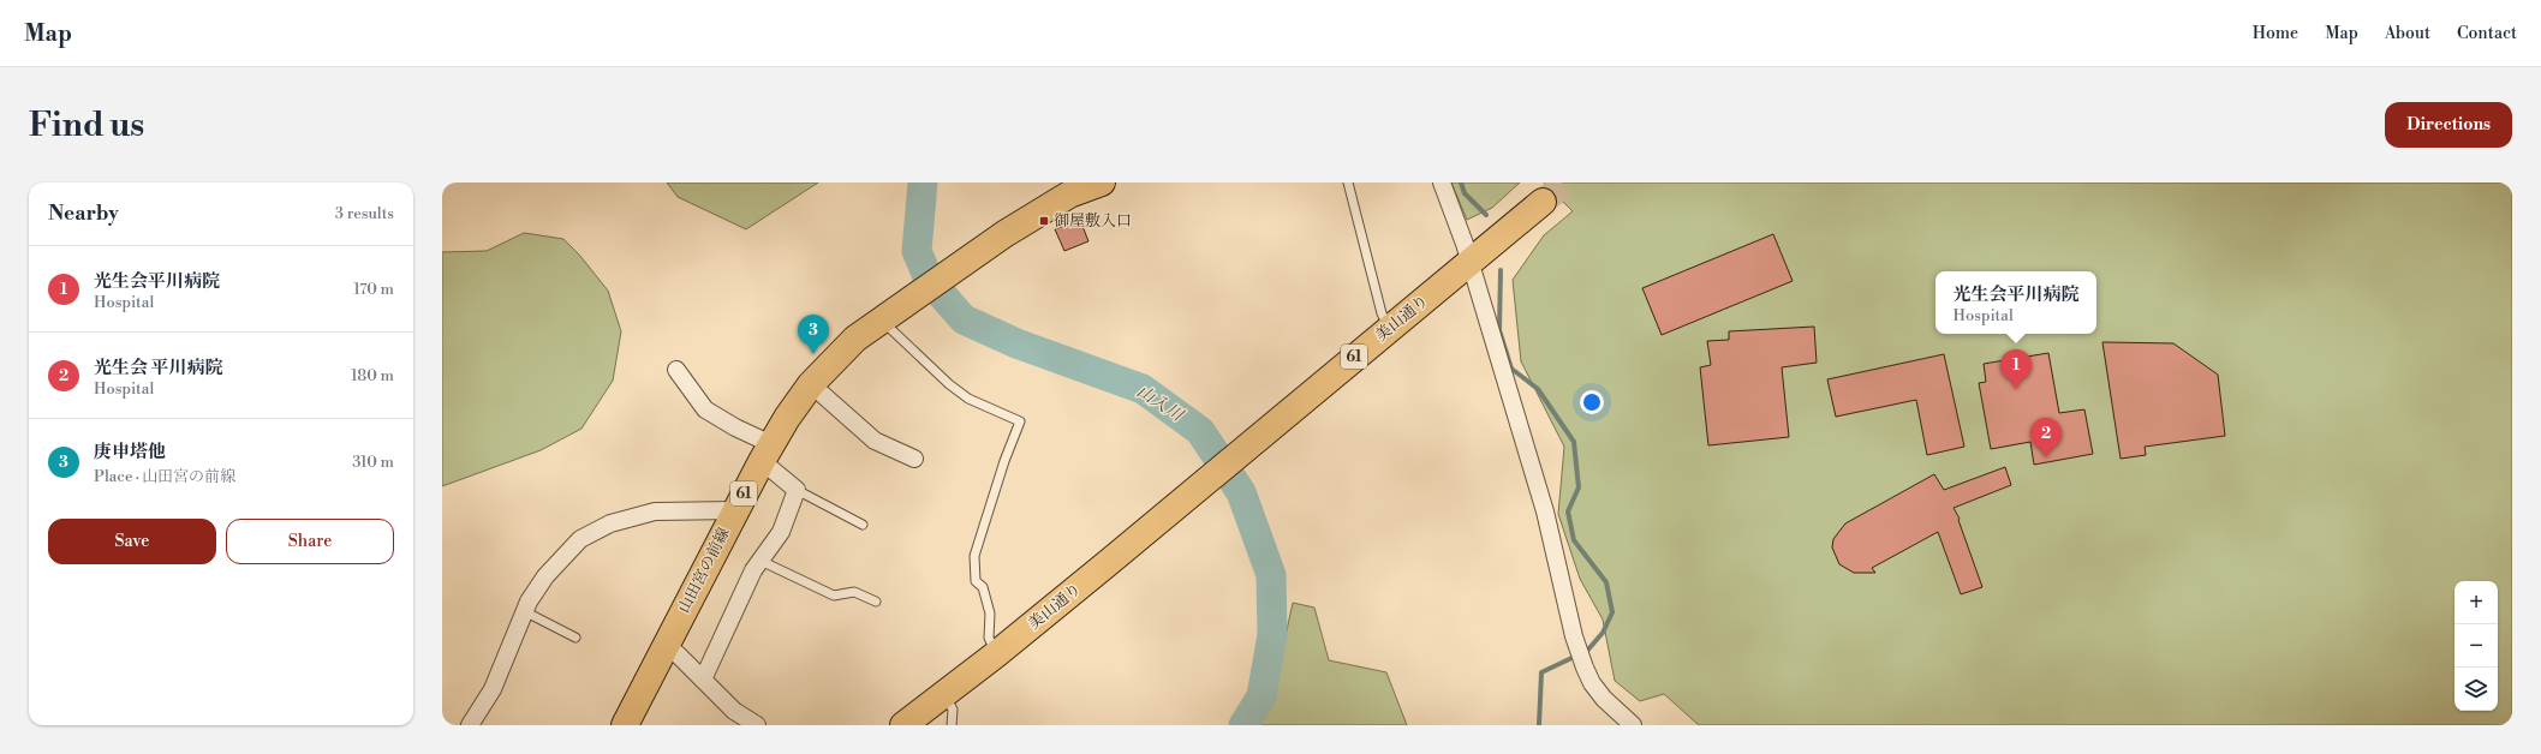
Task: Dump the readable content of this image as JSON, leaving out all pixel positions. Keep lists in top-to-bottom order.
{
  "streets": {
    "main road": ["美山通り", "61", "山田宮の前線"]
  },
  "water": ["山入川"],
  "places": {
    "transit": ["御屋敷入口"]
  },
  "page": {
    "header": "Map",
    "nav": [
      "Home",
      "Map",
      "About",
      "Contact"
    ],
    "buttons": [
      "Directions",
      ["Save", "Share"]
    ],
    "title": "Find us",
    "heading": ["Nearby", "3 results"],
    "list": [
      {
        "mark": "1",
        "name": "光生会平川病院",
        "note": "Hospital",
        "value": "170 m"
      },
      {
        "mark": "2",
        "name": "光生会 平川病院",
        "note": "Hospital",
        "value": "180 m"
      },
      {
        "mark": "3",
        "name": "庚申塔他",
        "note": "Place · 山田宮の前線",
        "value": "310 m"
      }
    ],
    "popup": ["光生会平川病院", "Hospital"],
    "pins": ["3", "1", "2"],
    "map_buttons": ["+", "−"]
  }
}
